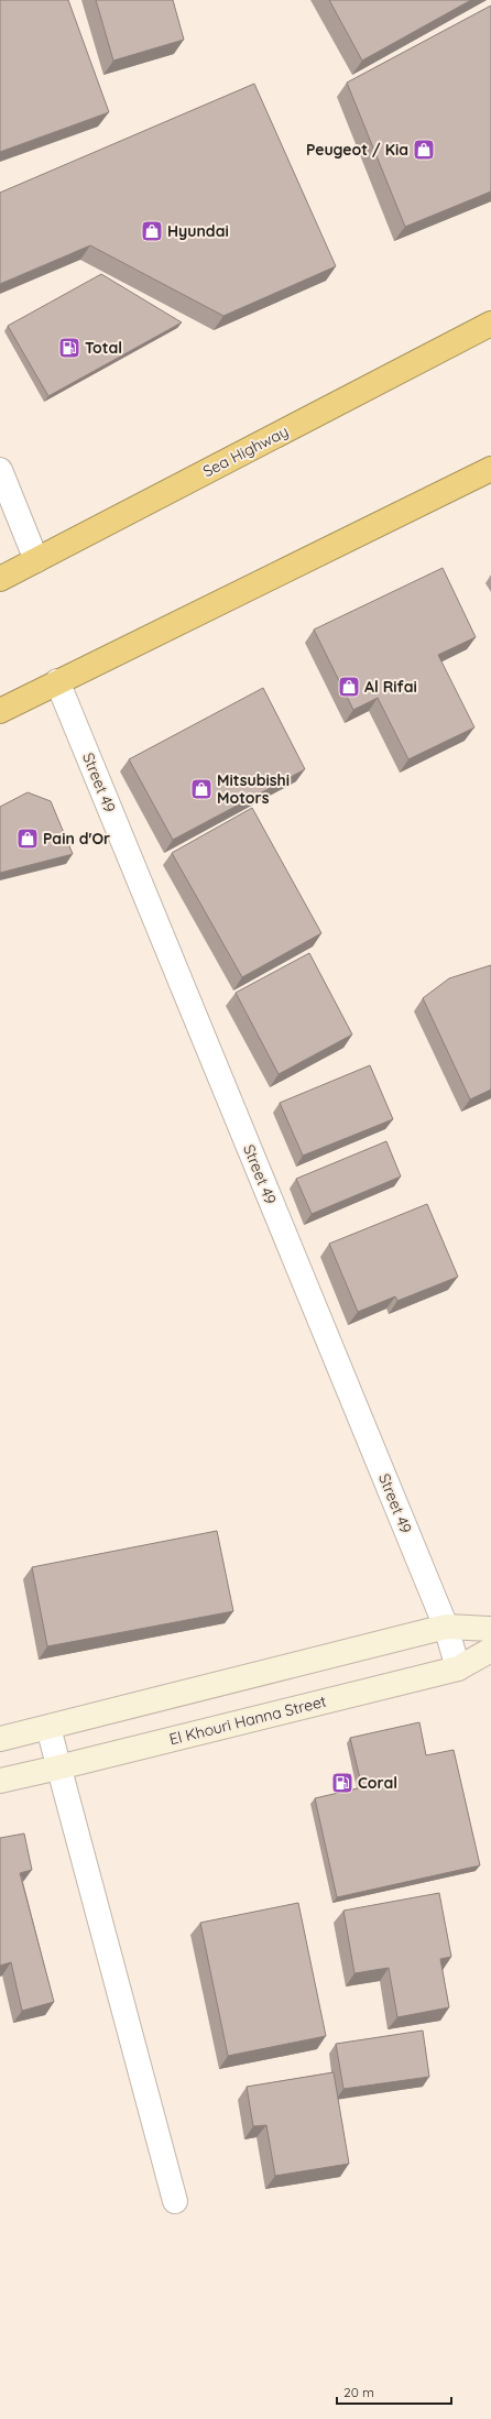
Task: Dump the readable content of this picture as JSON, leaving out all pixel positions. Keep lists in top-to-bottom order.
{
  "streets": {
    "highway": ["Sea Highway"],
    "street": ["Street 49", "El Khouri Hanna Street"]
  },
  "crossings": [
    ["Street 49", "El Khouri Hanna Street"]
  ],
  "places": {
    "shop": [
      "Peugeot / Kia",
      "Hyundai",
      "Al Rifai",
      "Mitsubishi Motors",
      "Pain d'Or"
    ],
    "fuel station": ["Total", "Coral"]
  },
  "scale_bar": "20 m"
}
